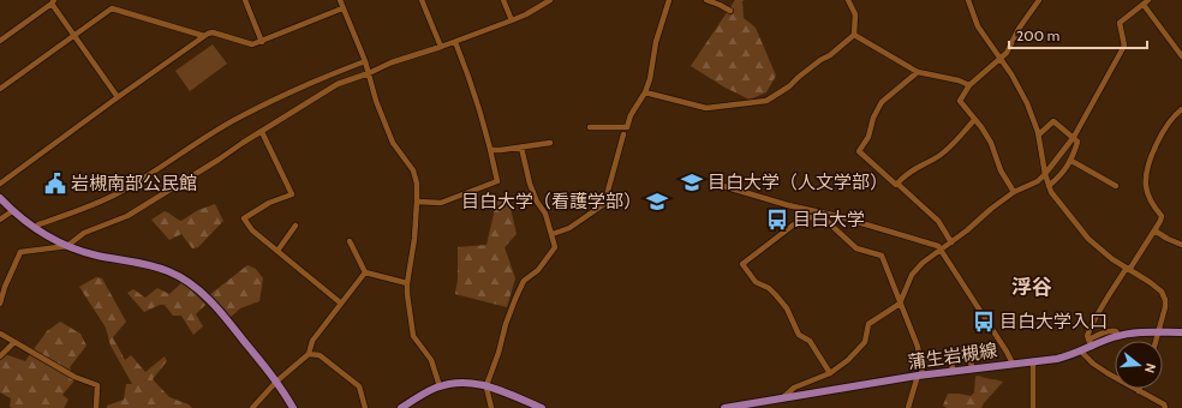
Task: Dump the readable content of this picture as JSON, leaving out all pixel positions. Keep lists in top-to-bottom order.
{
  "streets": {
    "main road": ["蒲生岩槻線"]
  },
  "districts": ["浮谷"],
  "places": {
    "school or university": ["目白大学（人文学部）", "目白大学（看護学部）"],
    "public building": ["岩槻南部公民館"],
    "bus stop": ["目白大学", "目白大学入口"]
  },
  "scale_bar": "200 m",
  "north": "right"
}
